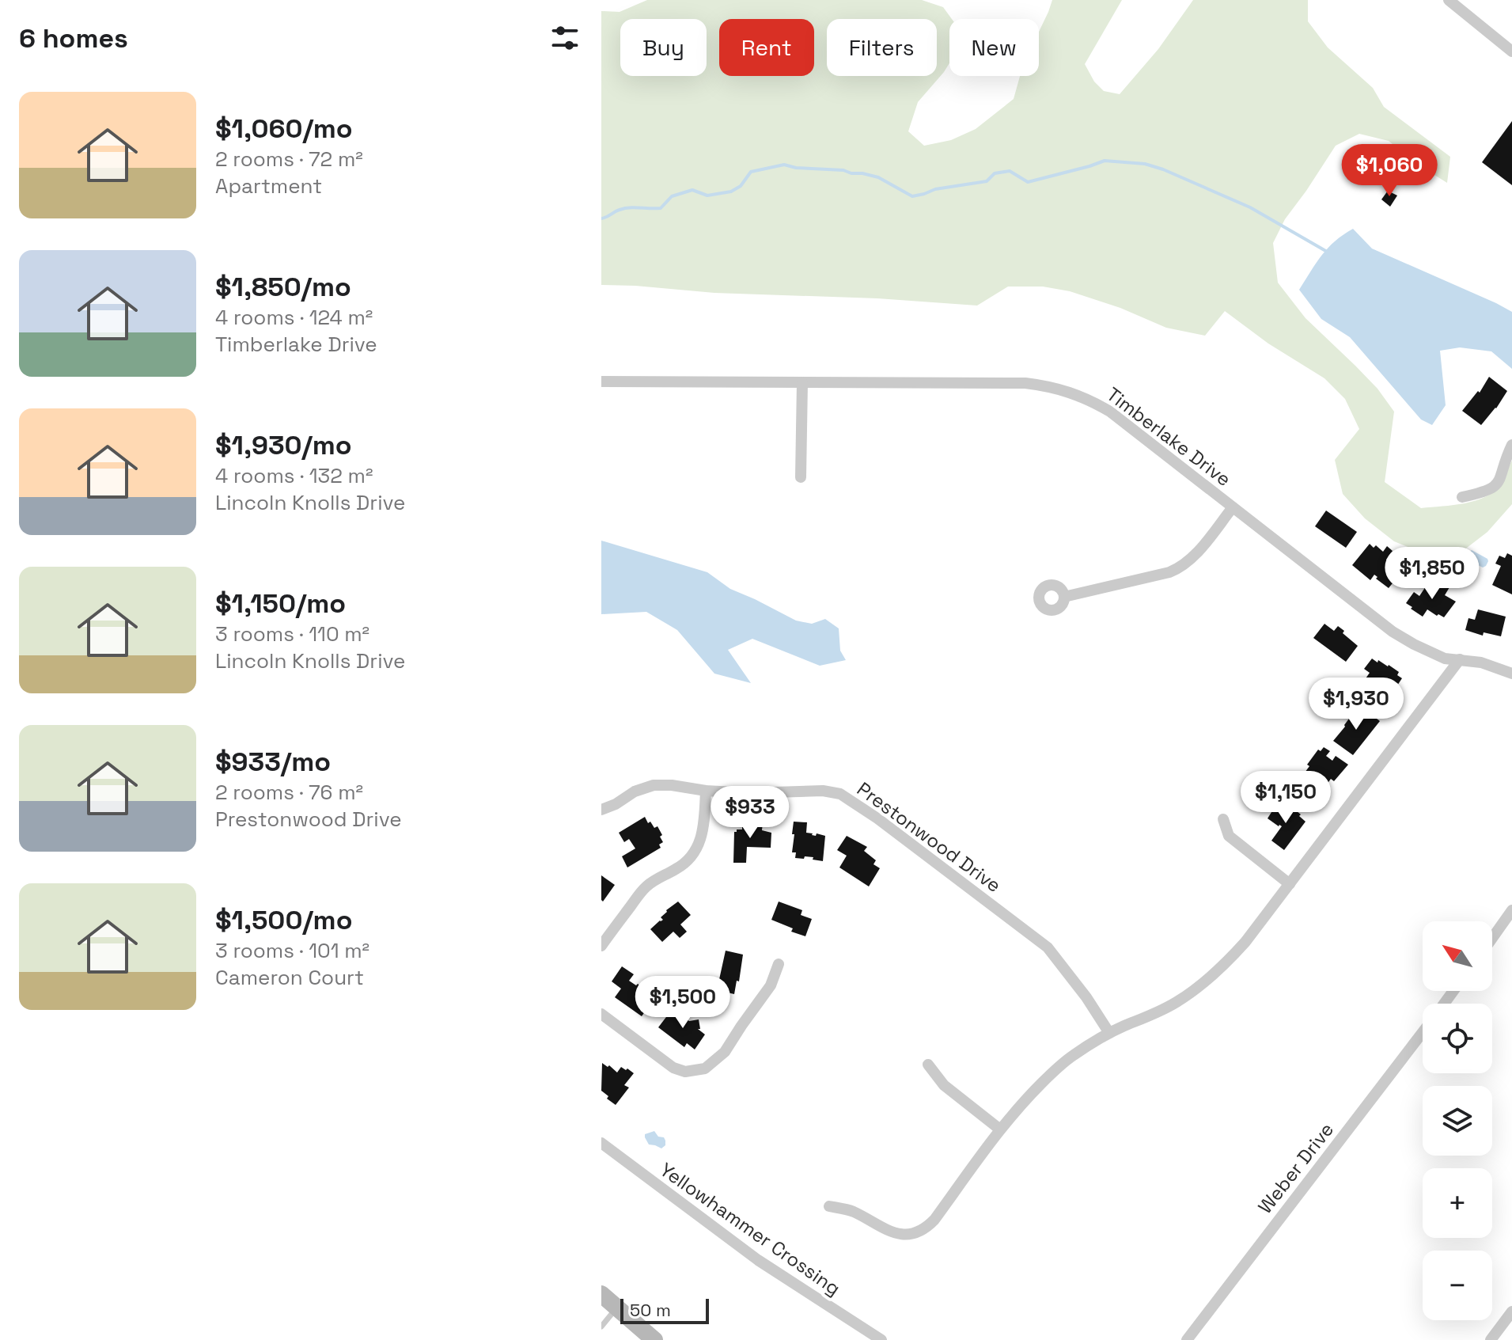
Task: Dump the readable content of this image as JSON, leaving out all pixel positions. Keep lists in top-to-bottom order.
{
  "streets": {
    "street": [
      "Timberlake Drive",
      "Prestonwood Drive",
      "Weber Drive",
      "Yellowhammer Crossing"
    ]
  },
  "scale_bar": "50 m",
  "north": "top left",
  "page": {
    "heading": "6 homes",
    "chip": [
      "Buy",
      "Rent",
      "Filters",
      "New"
    ],
    "list": [
      {
        "name": "$1,060/mo",
        "note": "2 rooms · 72 m² · Apartment"
      },
      {
        "name": "$1,850/mo",
        "note": "4 rooms · 124 m² · Timberlake Drive"
      },
      {
        "name": "$1,930/mo",
        "note": "4 rooms · 132 m² · Lincoln Knolls Drive"
      },
      {
        "name": "$1,150/mo",
        "note": "3 rooms · 110 m² · Lincoln Knolls Drive"
      },
      {
        "name": "$933/mo",
        "note": "2 rooms · 76 m² · Prestonwood Drive"
      },
      {
        "name": "$1,500/mo",
        "note": "3 rooms · 101 m² · Cameron Court"
      }
    ],
    "price": [
      "$1,060",
      "$1,850",
      "$1,930",
      "$1,150",
      "$933",
      "$1,500"
    ],
    "map_buttons": ["+", "−"],
    "scale": "50 m"
  }
}
